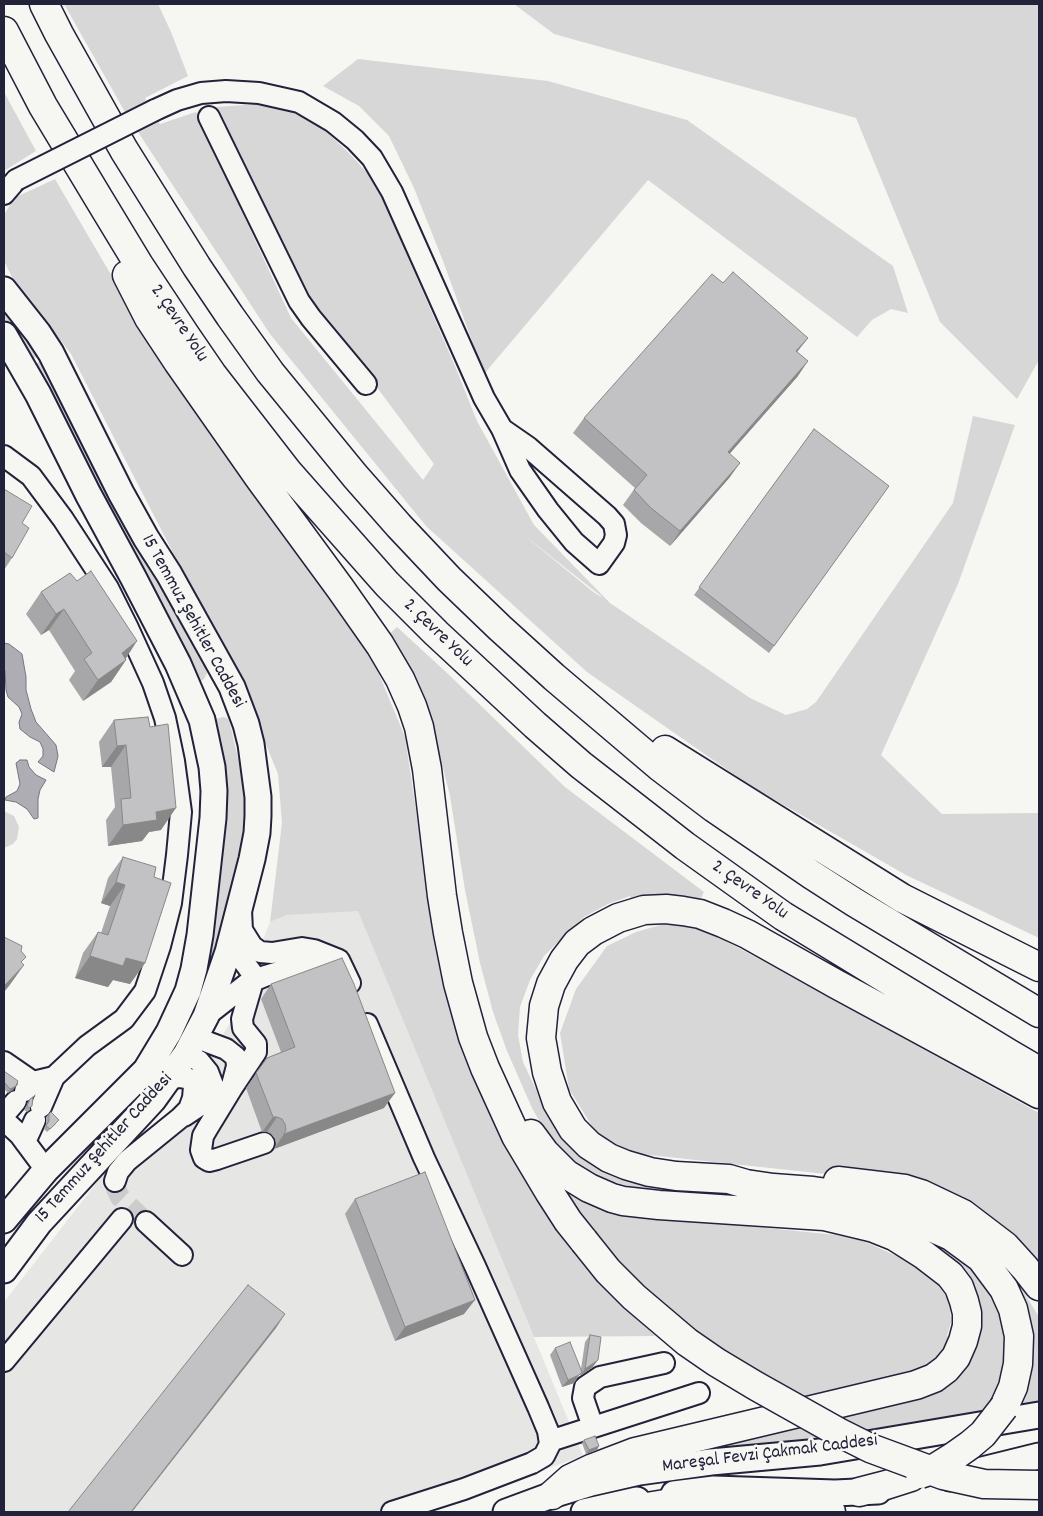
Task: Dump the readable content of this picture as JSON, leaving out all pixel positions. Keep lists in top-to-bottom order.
{
  "streets": {
    "highway": ["2. Çevre Yolu"],
    "main road": ["15 Temmuz Şehitler Caddesi", "Mareşal Fevzi Çakmak Caddesi"]
  }
}
